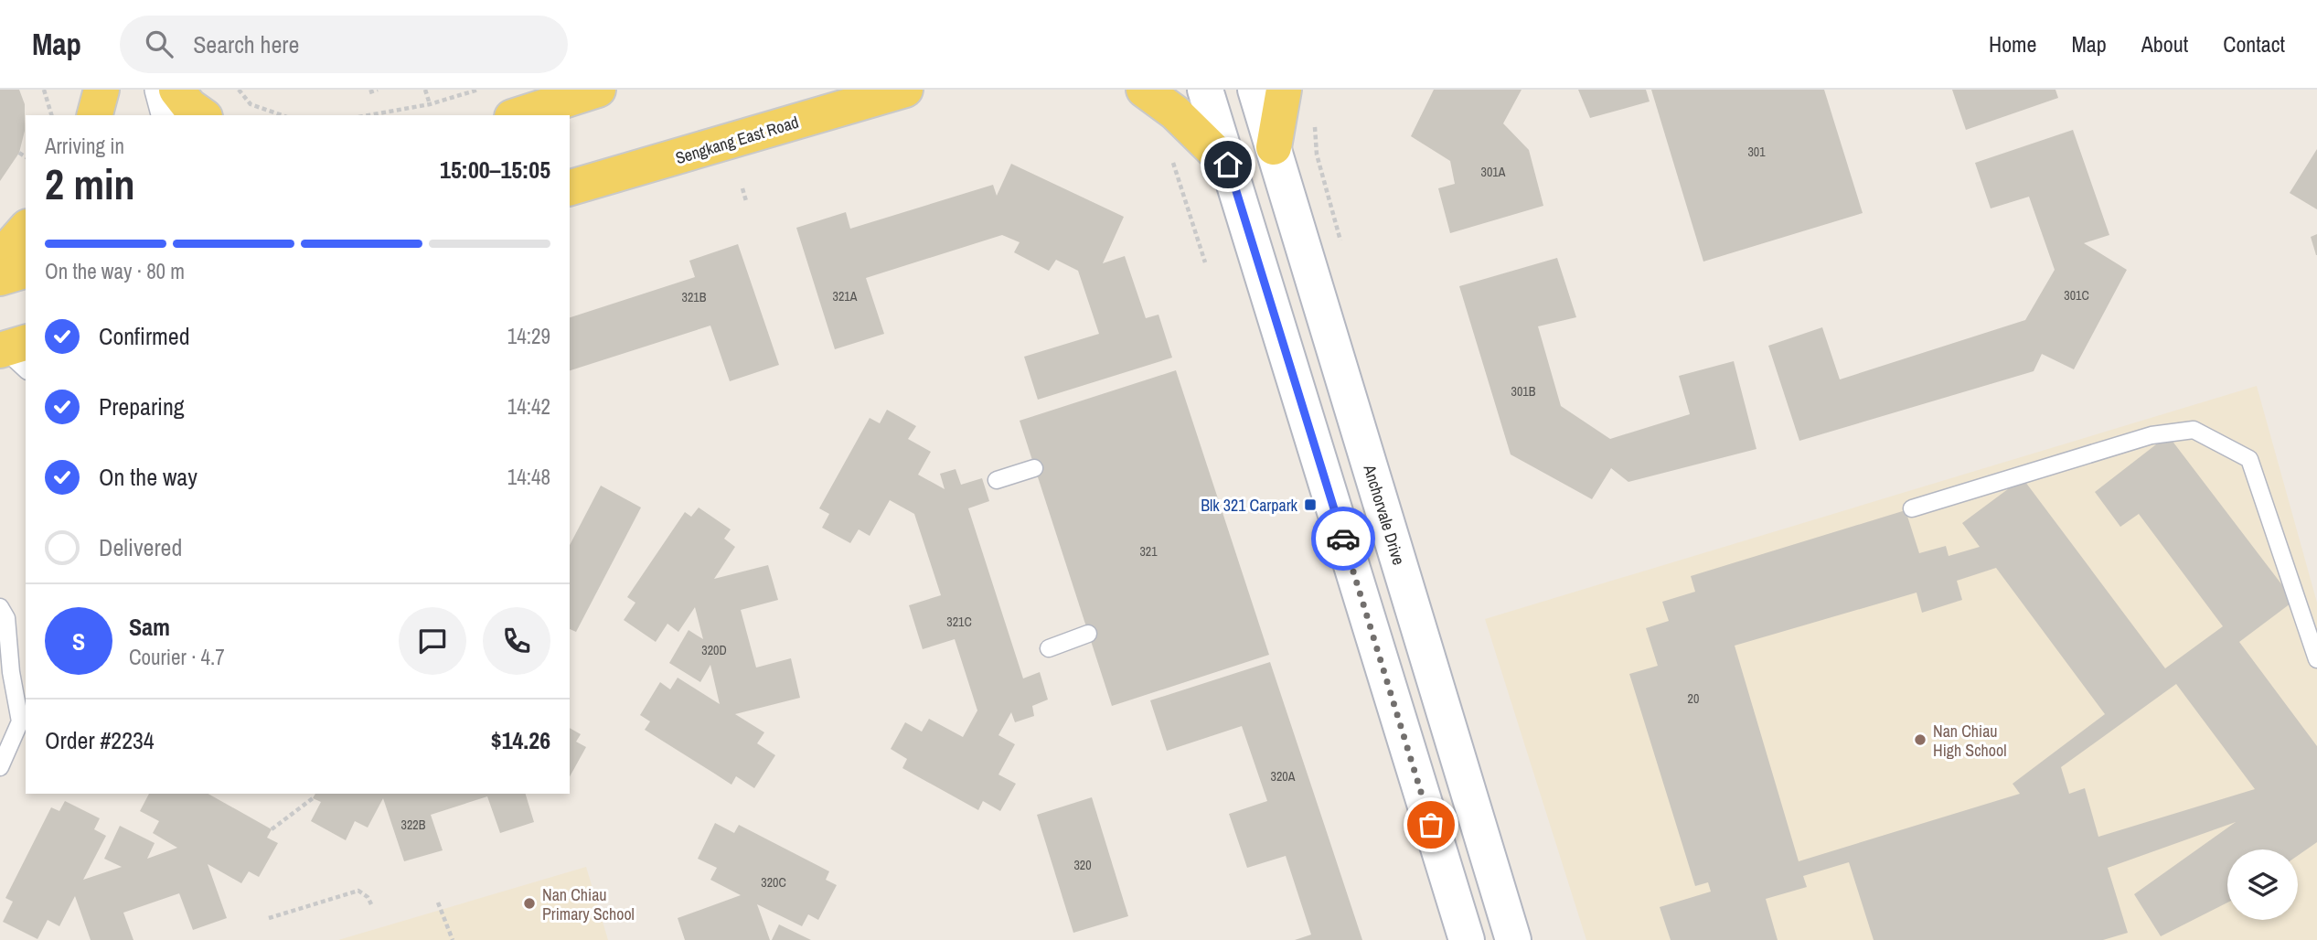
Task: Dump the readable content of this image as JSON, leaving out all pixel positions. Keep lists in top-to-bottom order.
{
  "streets": {
    "main road": ["Sengkang East Road"],
    "street": ["Anchorvale Drive"]
  },
  "places": {
    "transit": ["Blk 321 Carpark"],
    "other": ["Nan Chiau High School", "Nan Chiau Primary School"]
  },
  "house_numbers": [
    "301",
    "301A",
    "301C",
    "321A",
    "321B",
    "301B",
    "321",
    "321C",
    "320D",
    "20",
    "320A",
    "322B",
    "320",
    "320C"
  ],
  "page": {
    "header": "Map",
    "search": "Search here",
    "nav": [
      "Home",
      "Map",
      "About",
      "Contact"
    ],
    "heading": ["2 min", "Arriving in", "15:00–15:05"],
    "panel": [
      "Sam",
      "Courier · 4.7",
      "Order #2234",
      "$14.26"
    ],
    "bar": "On the way · 80 m",
    "list": [
      ["Confirmed", "14:29"],
      ["Preparing", "14:42"],
      ["On the way", "14:48"],
      "Delivered"
    ],
    "round": "S"
  }
}
